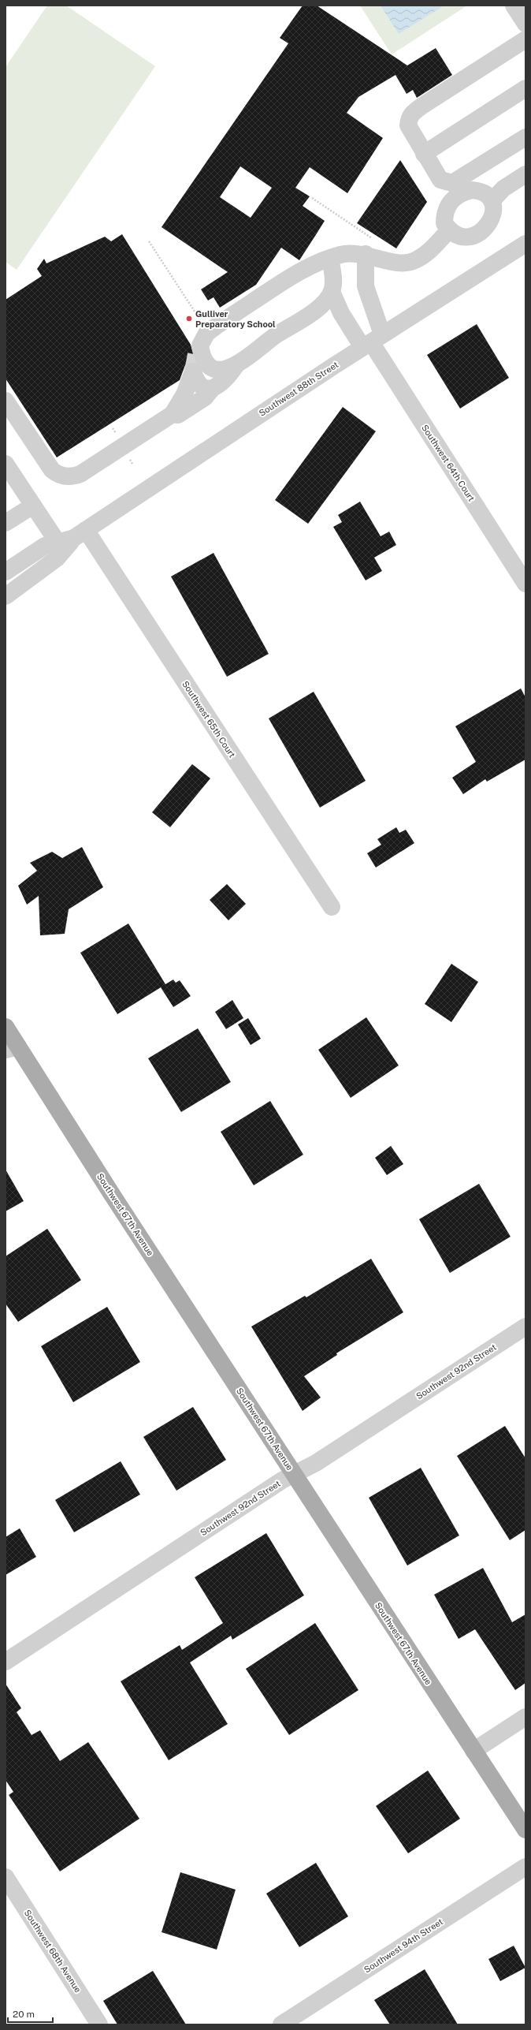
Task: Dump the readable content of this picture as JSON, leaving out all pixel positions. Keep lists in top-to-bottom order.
{
  "streets": {
    "main road": ["Southwest 67th Avenue"],
    "street": [
      "Southwest 88th Street",
      "Southwest 64th Court",
      "Southwest 65th Court",
      "Southwest 92nd Street",
      "Southwest 94th Street",
      "Southwest 68th Avenue"
    ]
  },
  "crossings": [
    ["Southwest 88th Street", "Southwest 64th Court"],
    ["Southwest 88th Street", "Southwest 65th Court"],
    ["Southwest 67th Avenue", "Southwest 92nd Street"]
  ],
  "places": ["Gulliver Preparatory School"],
  "scale_bar": "20 m"
}
